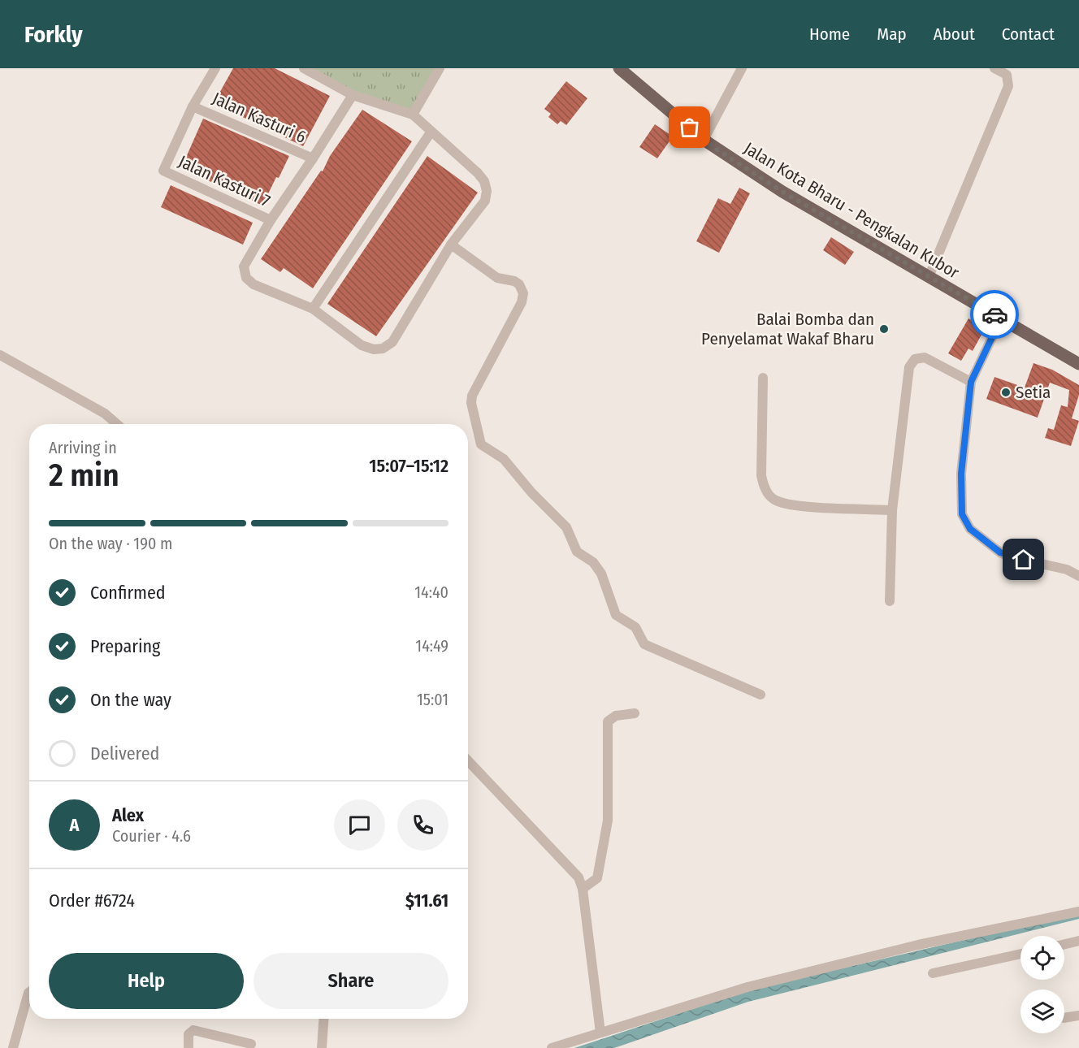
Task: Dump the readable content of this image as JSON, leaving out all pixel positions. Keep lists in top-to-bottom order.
{
  "streets": {
    "main road": ["Jalan Kota Bharu - Pengkalan Kubor"],
    "street": ["Jalan Kasturi 6", "Jalan Kasturi 7"]
  },
  "crossings": [
    ["Jalan Kasturi 6", "Jalan Kasturi 7"]
  ],
  "places": ["Balai Bomba dan Penyelamat Wakaf Bharu", "Setia"],
  "page": {
    "header": "Forkly",
    "nav": [
      "Home",
      "Map",
      "About",
      "Contact"
    ],
    "heading": ["2 min", "Arriving in", "15:07–15:12"],
    "panel": [
      "Alex",
      "Courier · 4.6",
      "Order #6724",
      "$11.61"
    ],
    "bar": "On the way · 190 m",
    "list": [
      ["Confirmed", "14:40"],
      ["Preparing", "14:49"],
      ["On the way", "15:01"],
      "Delivered"
    ],
    "round": "A",
    "buttons": ["Help", "Share"]
  }
}
